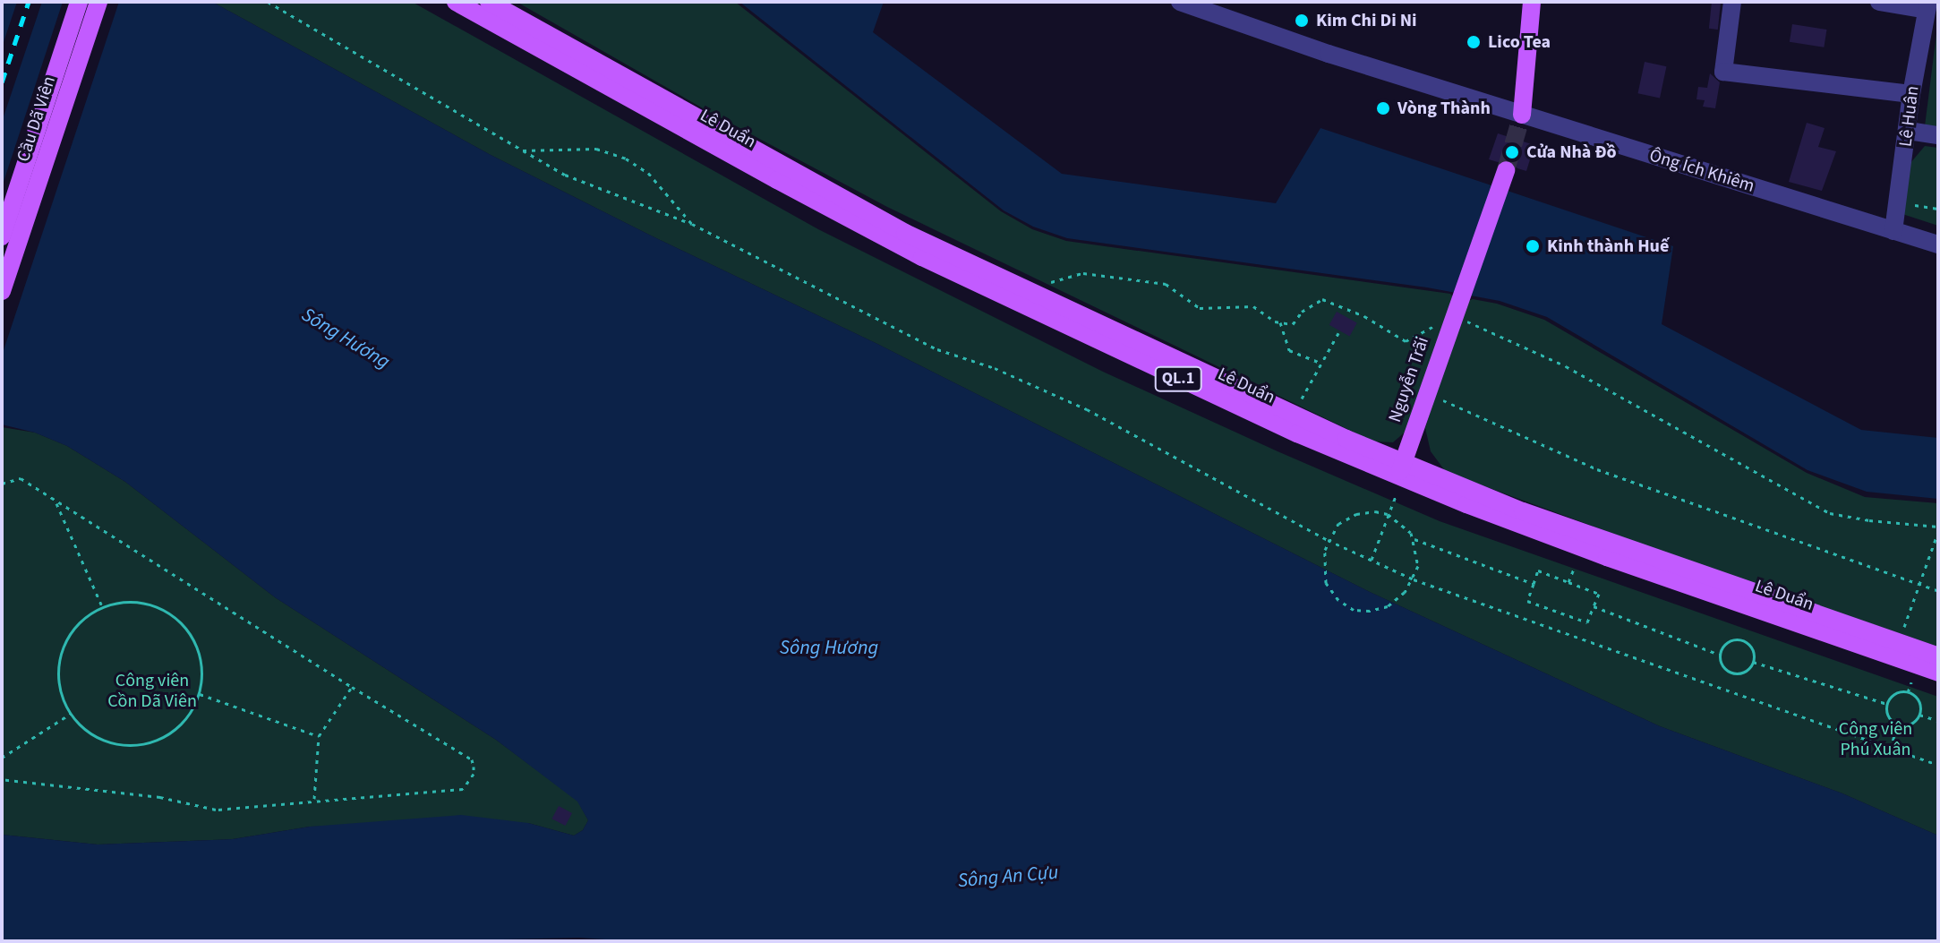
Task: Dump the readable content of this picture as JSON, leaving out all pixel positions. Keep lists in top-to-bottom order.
{
  "streets": {
    "main road": [
      "Cầu Dã Viên",
      "Lê Duẩn",
      "QL.1",
      "Nguyễn Trãi"
    ],
    "street": ["Lê Huân", "Ông Ích Khiêm"]
  },
  "crossings": [
    ["Lê Huân", "Ông Ích Khiêm"],
    ["Lê Duẩn", "Nguyễn Trãi"]
  ],
  "water": ["Sông Hương", "Sông An Cựu"],
  "parks": ["Công viên Cồn Dã Viên", "Công viên Phú Xuân"],
  "places": [
    "Kim Chi Di Ni",
    "Lico Tea",
    "Vòng Thành",
    "Cửa Nhà Đồ",
    "Kinh thành Huế"
  ]
}
